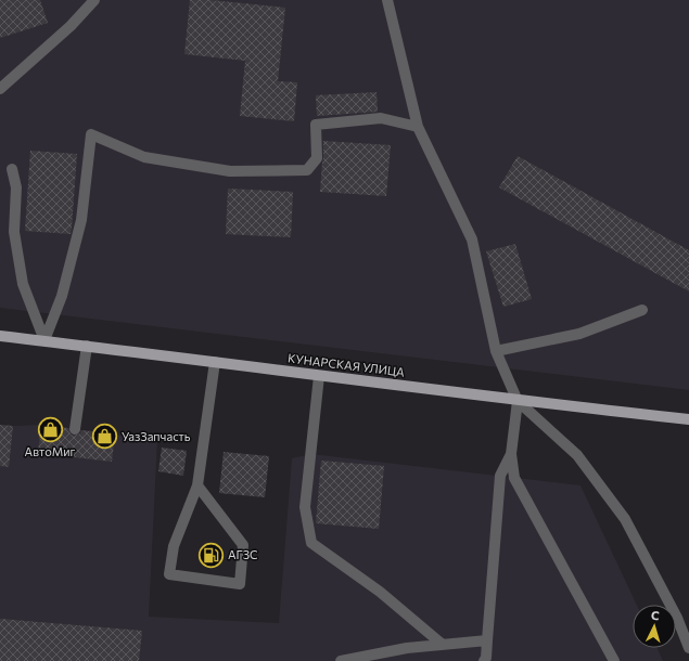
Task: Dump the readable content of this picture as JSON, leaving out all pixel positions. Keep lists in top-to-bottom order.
{
  "streets": {
    "main road": ["КУНАРСКАЯ УЛИЦА"]
  },
  "places": {
    "shop": ["АвтоМиг", "УазЗапчасть"],
    "fuel station": ["АГЗС"]
  },
  "north": "top"
}
